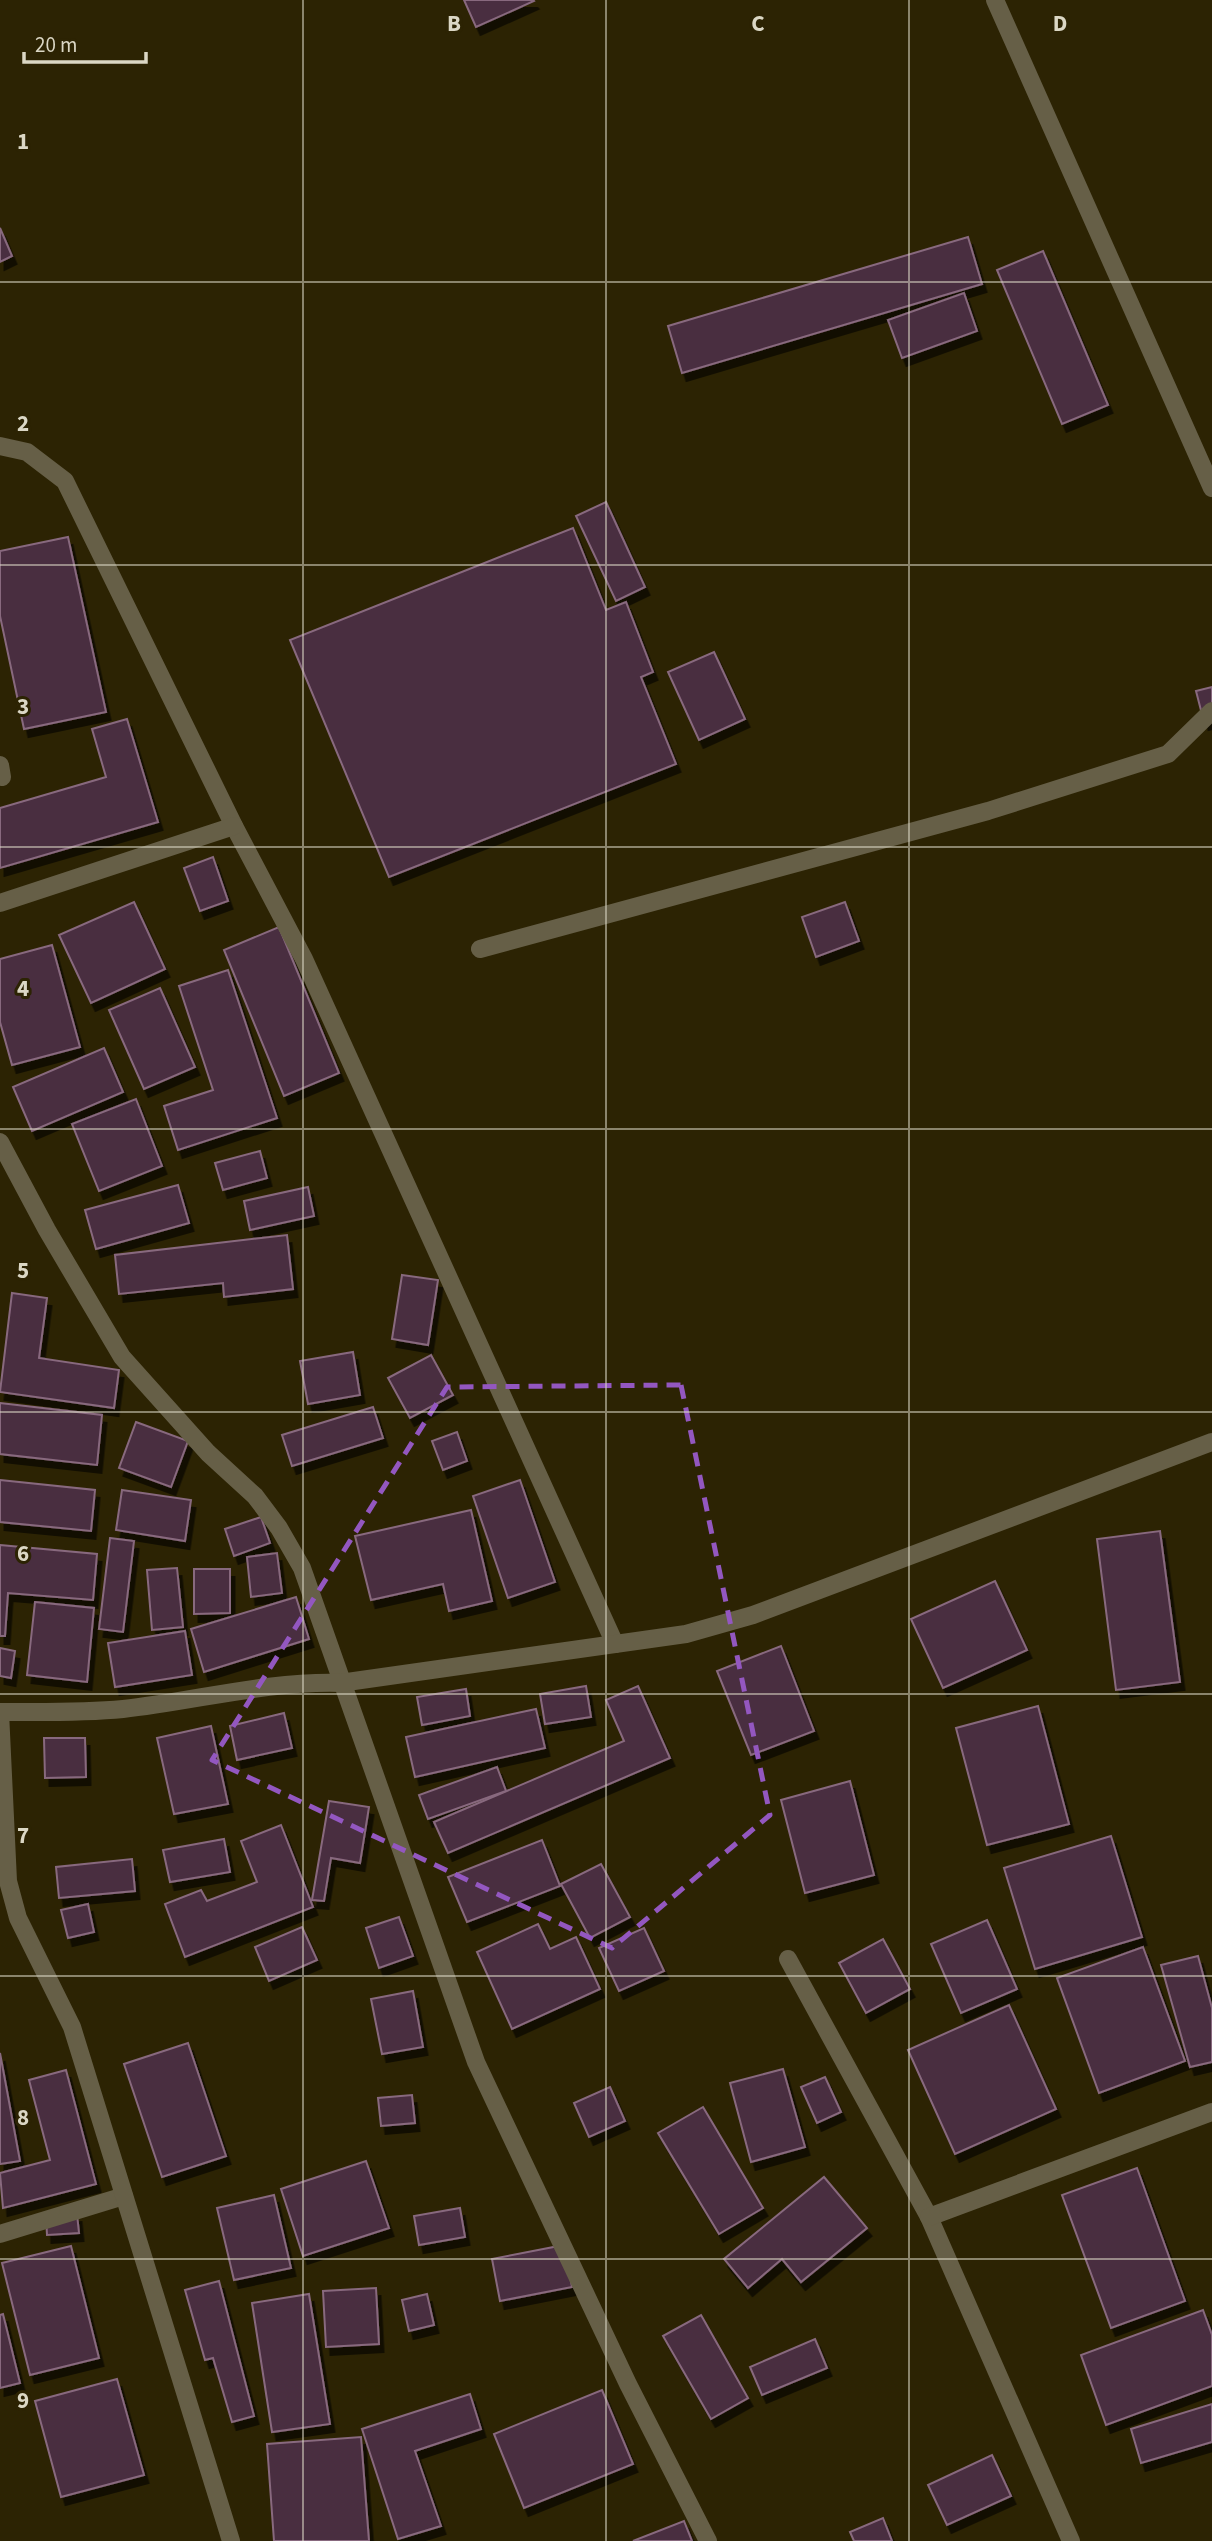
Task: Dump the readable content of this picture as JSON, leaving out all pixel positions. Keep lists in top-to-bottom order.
{
  "scale_bar": "20 m",
  "grid": {
    "columns": ["B", "C", "D"],
    "rows": [
      "1",
      "2",
      "3",
      "4",
      "5",
      "6",
      "7",
      "8",
      "9"
    ]
  }
}
